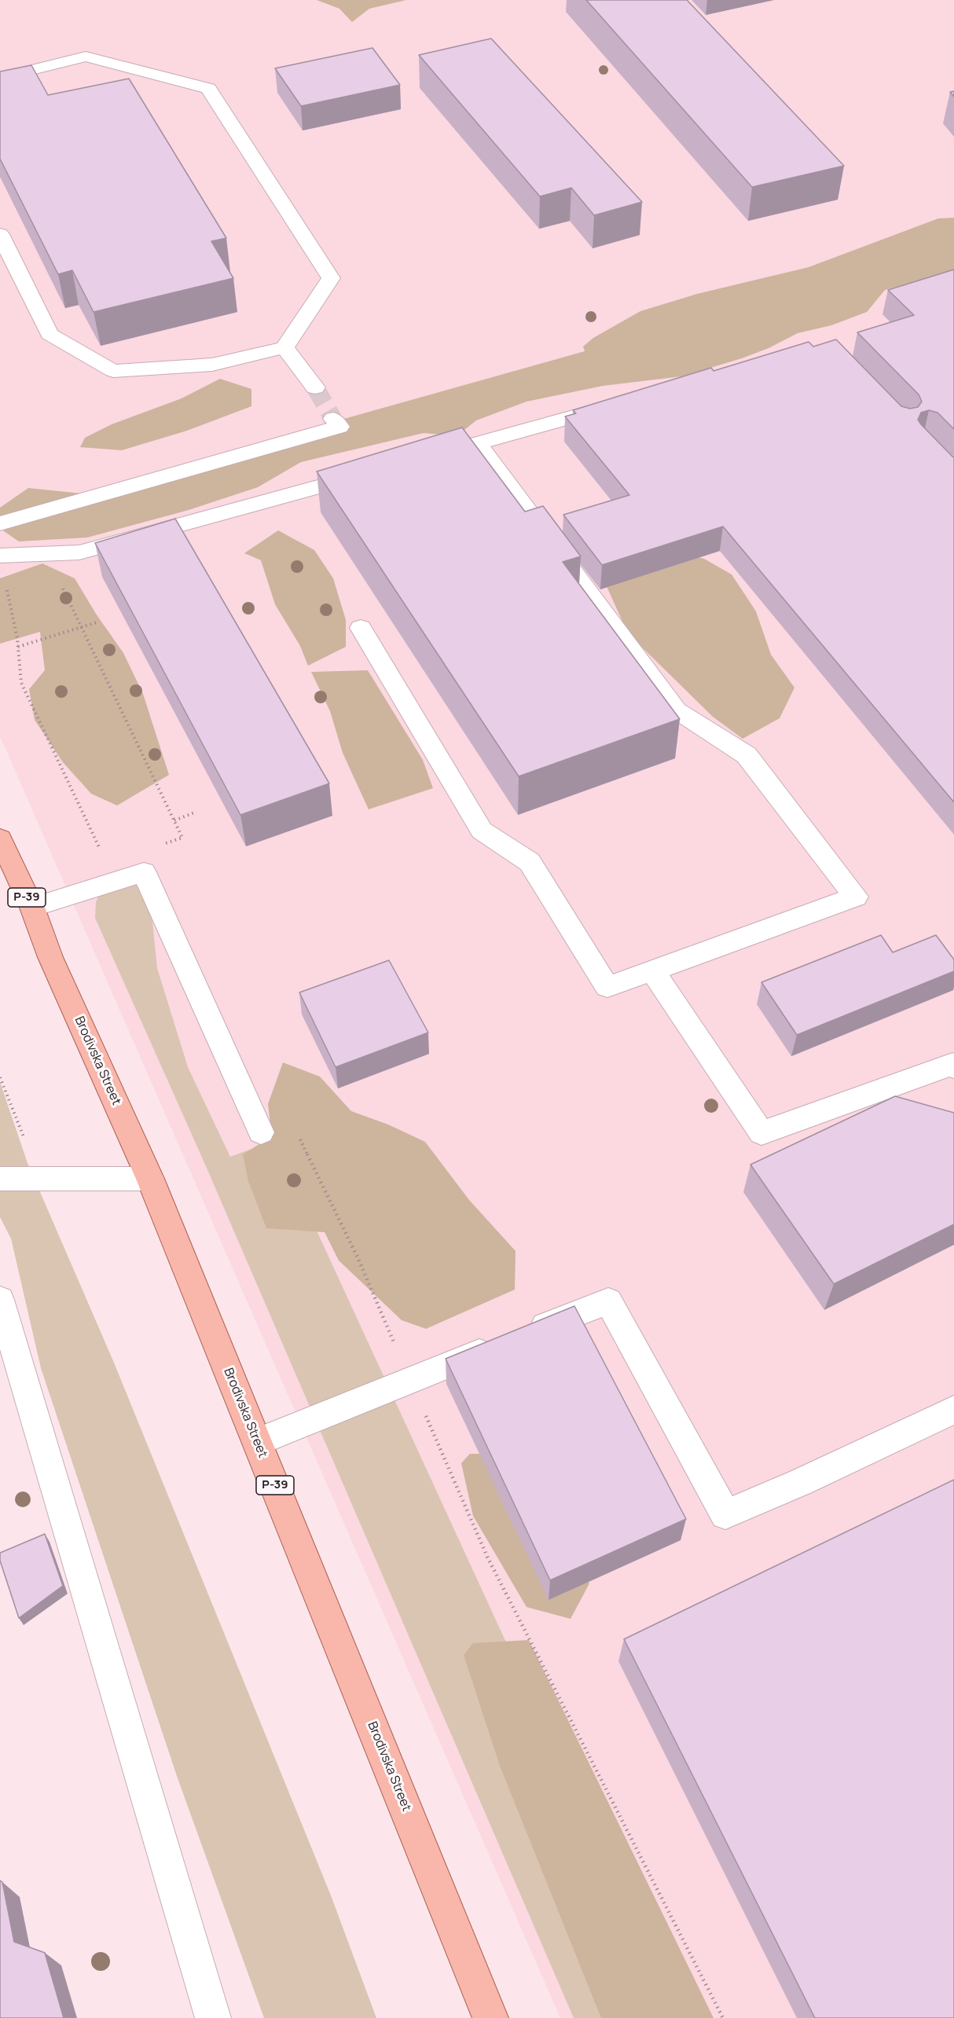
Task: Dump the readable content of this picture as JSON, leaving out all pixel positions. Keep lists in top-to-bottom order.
{
  "streets": {
    "main road": ["Р-39", "Brodivska Street"]
  }
}
